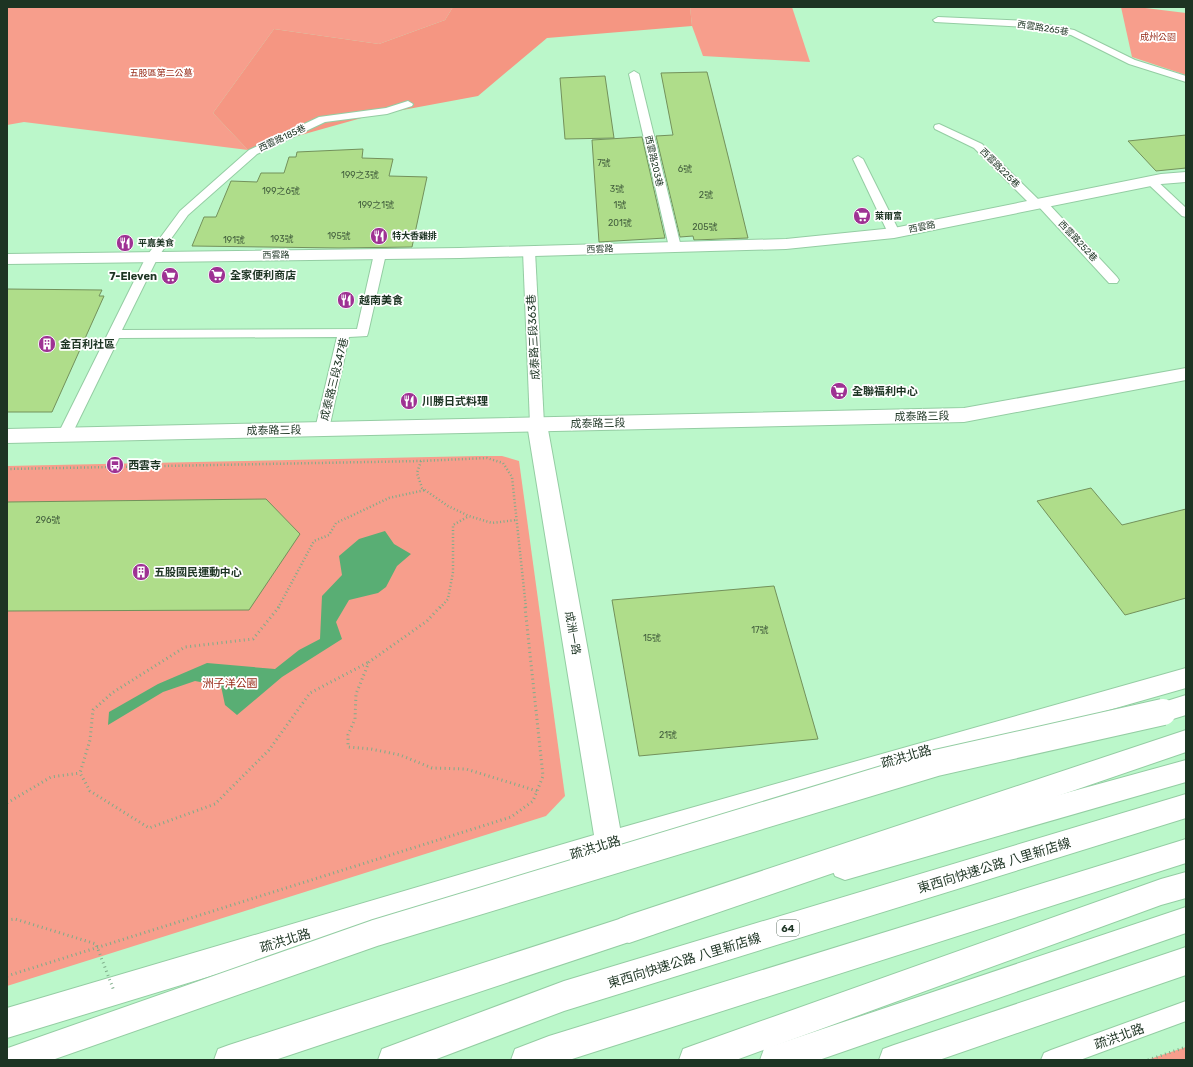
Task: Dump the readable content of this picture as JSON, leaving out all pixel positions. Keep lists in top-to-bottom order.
{
  "streets": {
    "main road": [
      "西雲路",
      "成泰路三段",
      "成洲一路",
      "疏洪北路",
      "東西向快速公路 八里新店線",
      "64"
    ],
    "lane": [
      "西雲路265巷",
      "西雲路185巷",
      "西雲路203巷",
      "西雲路225巷",
      "西雲路252巷",
      "成泰路三段363巷",
      "成泰路三段347巷"
    ]
  },
  "crossings": [
    ["西雲路185巷", "西雲路"],
    ["西雲路185巷", "成泰路三段"],
    ["西雲路203巷", "西雲路"],
    ["西雲路225巷", "西雲路"],
    ["西雲路225巷", "西雲路252巷"],
    ["西雲路", "西雲路252巷"],
    ["西雲路", "成泰路三段363巷"],
    ["西雲路", "成泰路三段347巷"],
    ["成泰路三段363巷", "成泰路三段"],
    ["成泰路三段363巷", "成洲一路"],
    ["成泰路三段347巷", "成泰路三段"],
    ["成泰路三段", "成洲一路"],
    ["成洲一路", "疏洪北路"]
  ],
  "parks": ["成州公園", "五股區第二公墓", "洲子洋公園"],
  "places": {
    "supermarket": [
      "萊爾富",
      "全家便利商店",
      "7-Eleven",
      "全聯福利中心"
    ],
    "restaurant": [
      "特大香雞排",
      "平嘉美食",
      "越南美食",
      "川勝日式料理"
    ],
    "building": ["金百利社區", "五股國民運動中心"],
    "bus stop": ["西雲寺"]
  },
  "house_numbers": [
    "7號",
    "6號",
    "199之3號",
    "3號",
    "199之6號",
    "2號",
    "199之1號",
    "1號",
    "201號",
    "205號",
    "195號",
    "193號",
    "191號",
    "296號",
    "17號",
    "15號",
    "21號"
  ]
}
